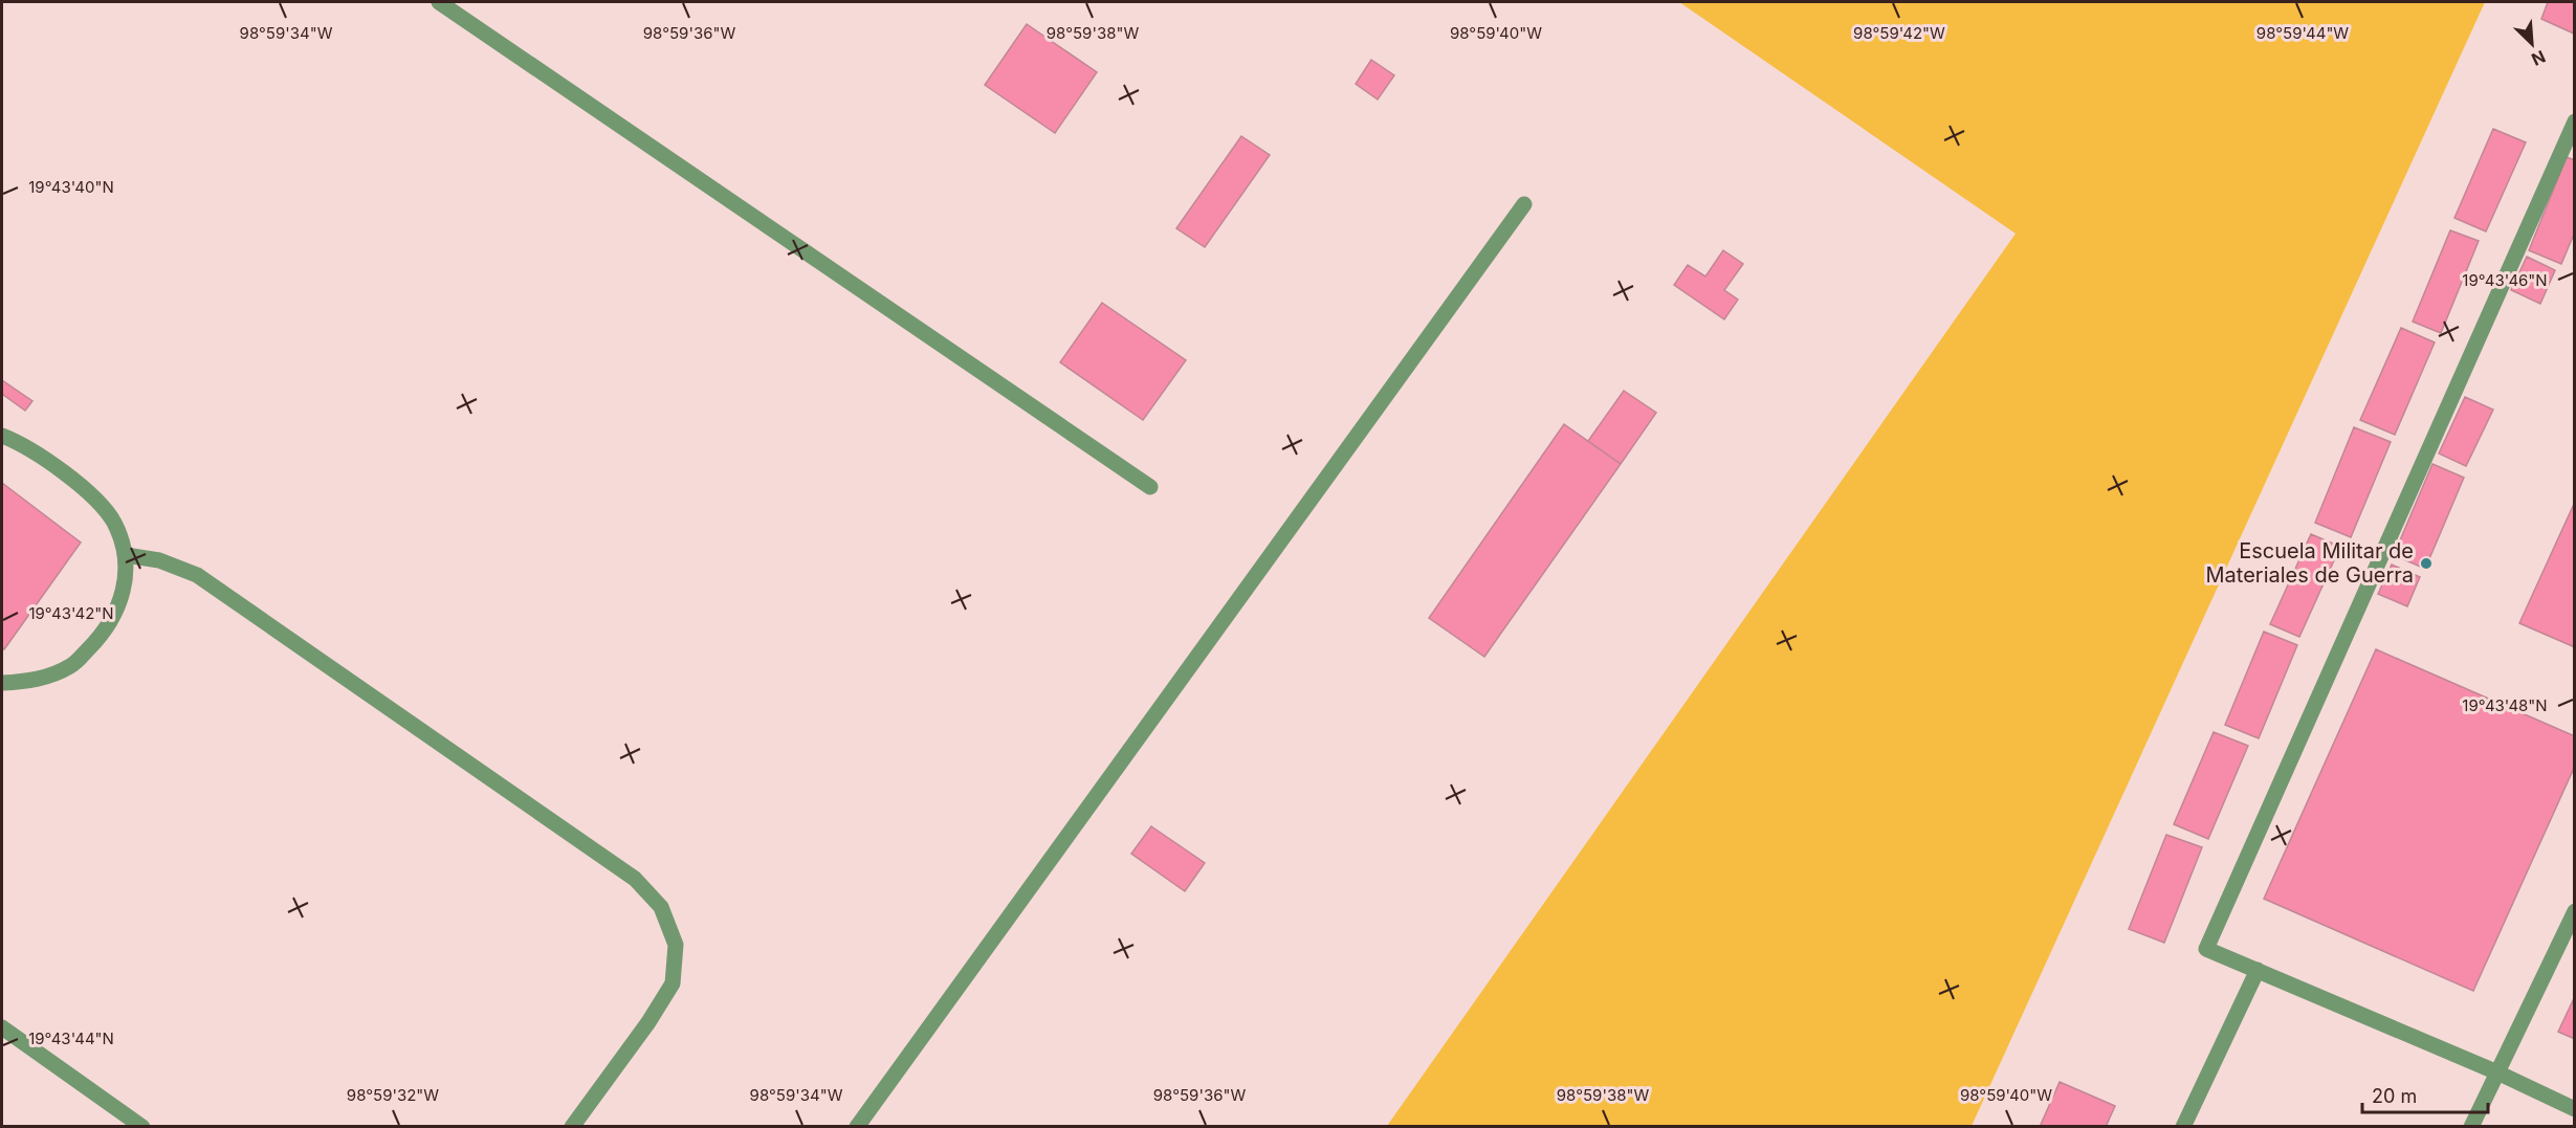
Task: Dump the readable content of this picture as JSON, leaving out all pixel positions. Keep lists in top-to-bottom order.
{
  "places": ["Escuela Militar de Materiales de Guerra"],
  "scale_bar": "20 m",
  "north": "bottom right",
  "coordinates": [
    "98°59'34\"W",
    "98°59'36\"W",
    "98°59'38\"W",
    "98°59'40\"W",
    "98°59'42\"W",
    "98°59'44\"W",
    "19°43'40\"N",
    "19°43'46\"N",
    "19°43'42\"N",
    "19°43'48\"N",
    "19°43'44\"N",
    "98°59'32\"W"
  ]
}
